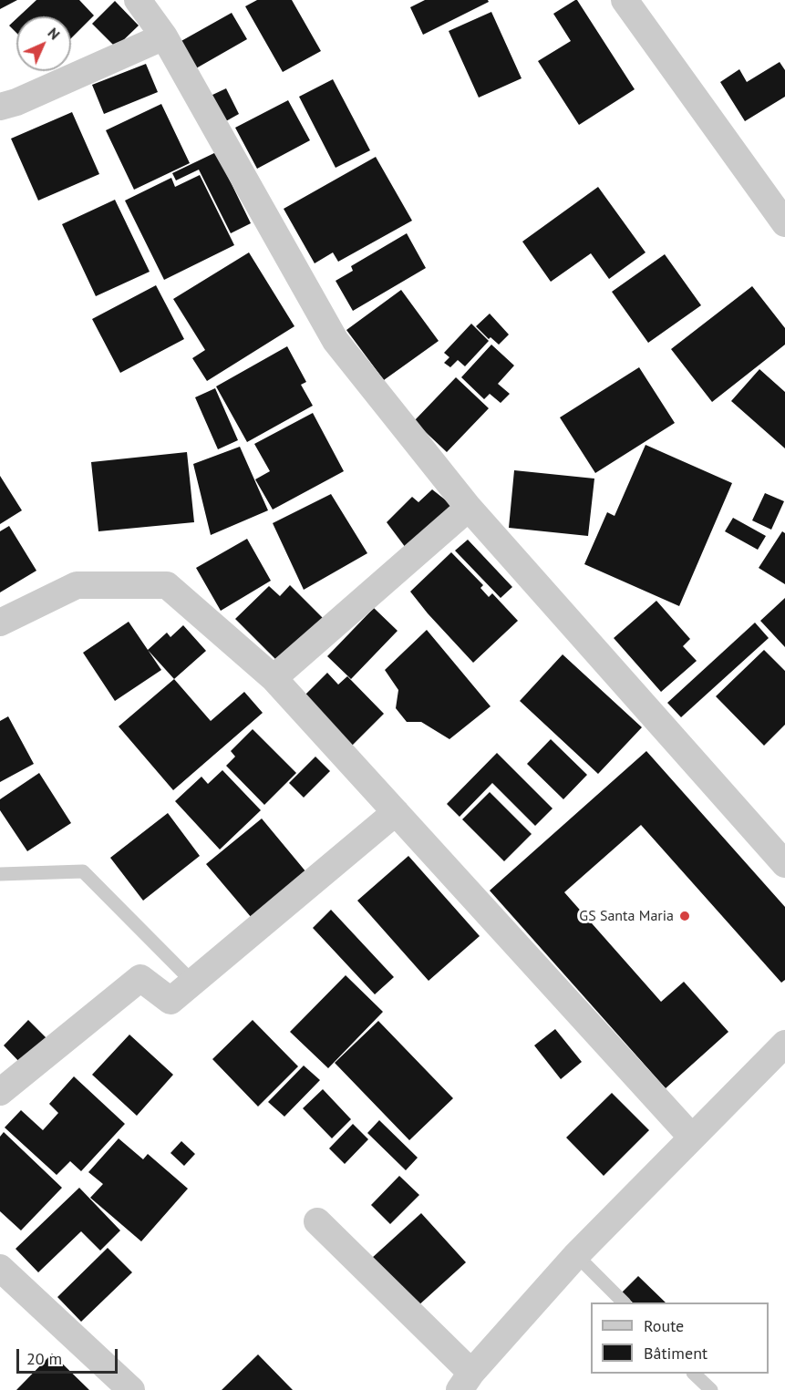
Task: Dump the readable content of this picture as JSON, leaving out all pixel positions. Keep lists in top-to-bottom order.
{
  "places": ["GS Santa Maria"],
  "legend": ["Route", "Bâtiment"],
  "scale_bar": "20 m",
  "north": "top right"
}
